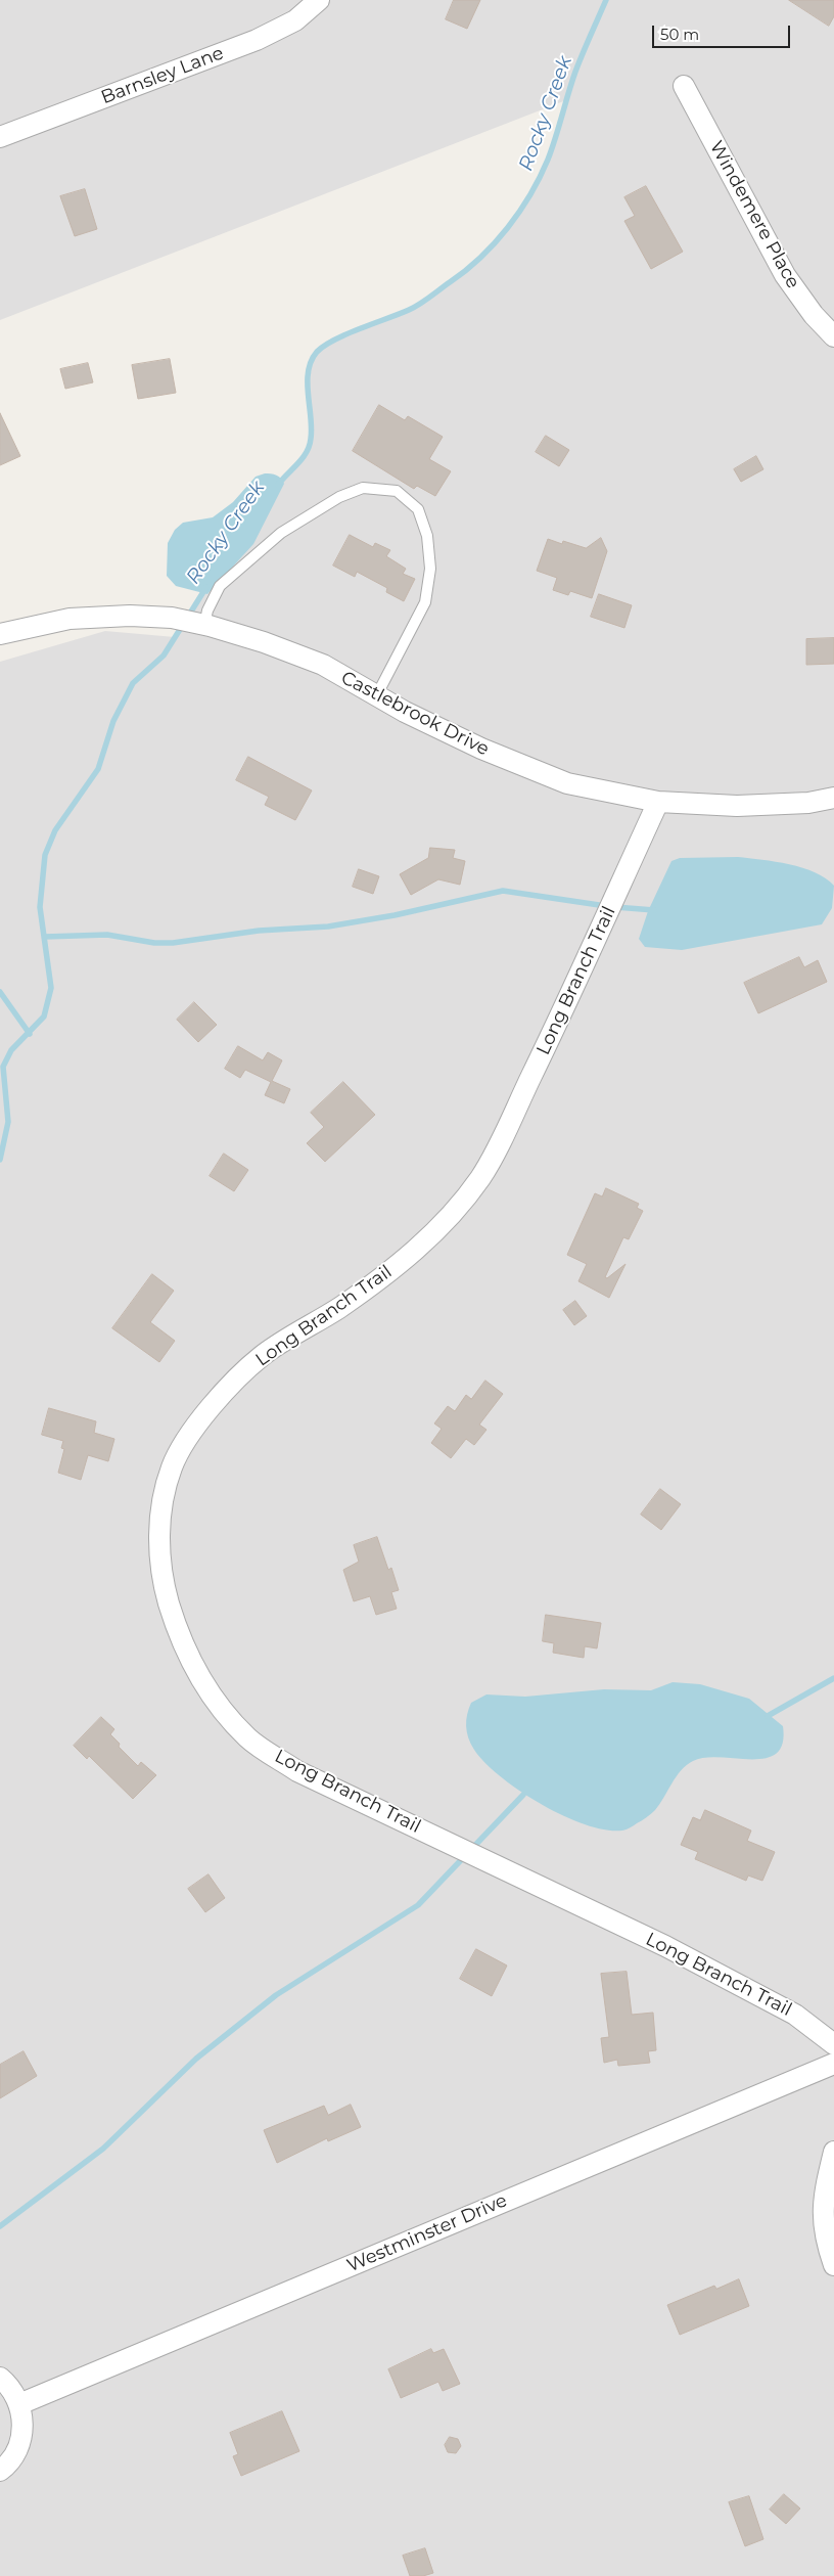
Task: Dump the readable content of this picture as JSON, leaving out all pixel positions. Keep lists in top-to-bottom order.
{
  "streets": {
    "street": [
      "Barnsley Lane",
      "Windemere Place",
      "Castlebrook Drive",
      "Long Branch Trail",
      "Westminster Drive"
    ]
  },
  "crossings": [
    ["Castlebrook Drive", "Long Branch Trail"]
  ],
  "water": ["Rocky Creek"],
  "scale_bar": "50 m"
}
